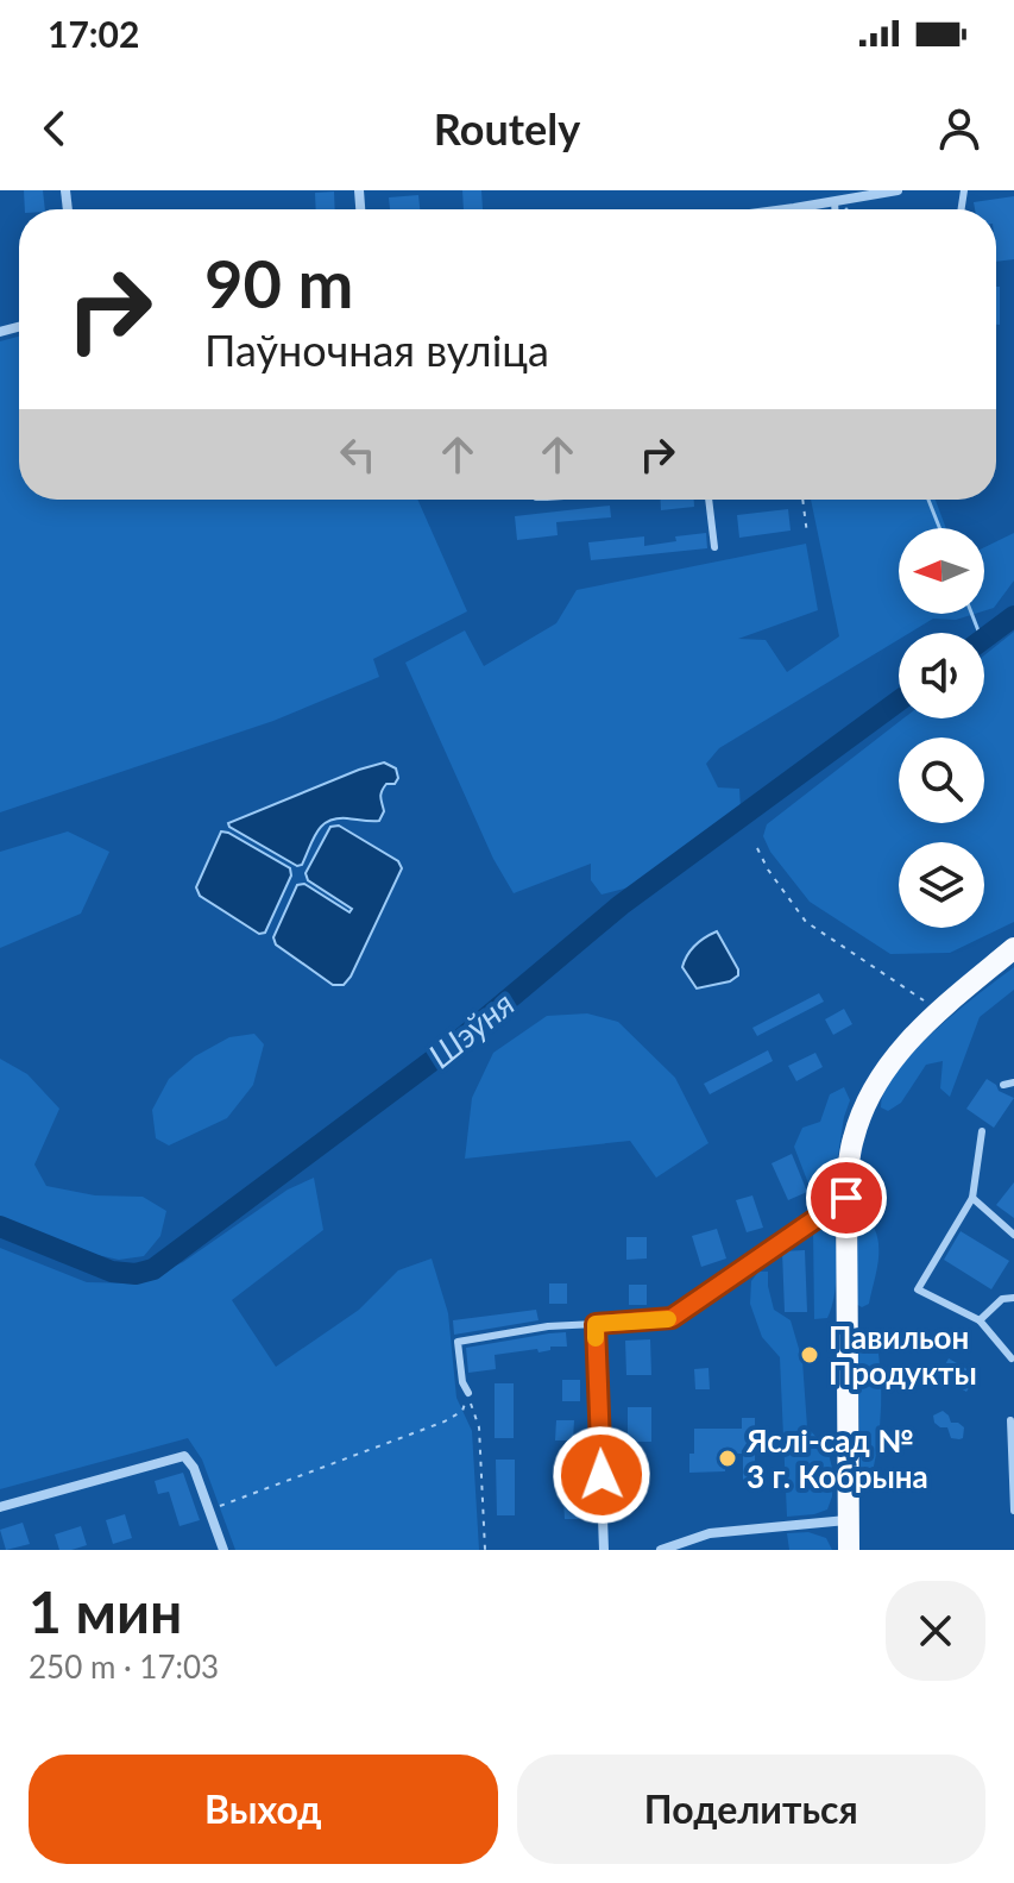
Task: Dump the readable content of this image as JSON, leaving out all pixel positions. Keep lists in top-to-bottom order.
{
  "water": ["Шэўня"],
  "places": ["Павильон Продукты", "Яслі-сад № 3 г. Кобрына"],
  "north": "left",
  "page": {
    "status": "17:02",
    "header": "Routely",
    "turn": ["90 m", "Паўночная вуліца"],
    "heading": ["1 мин", "250 m · 17:03"],
    "buttons": ["Выход", "Поделиться"]
  }
}
